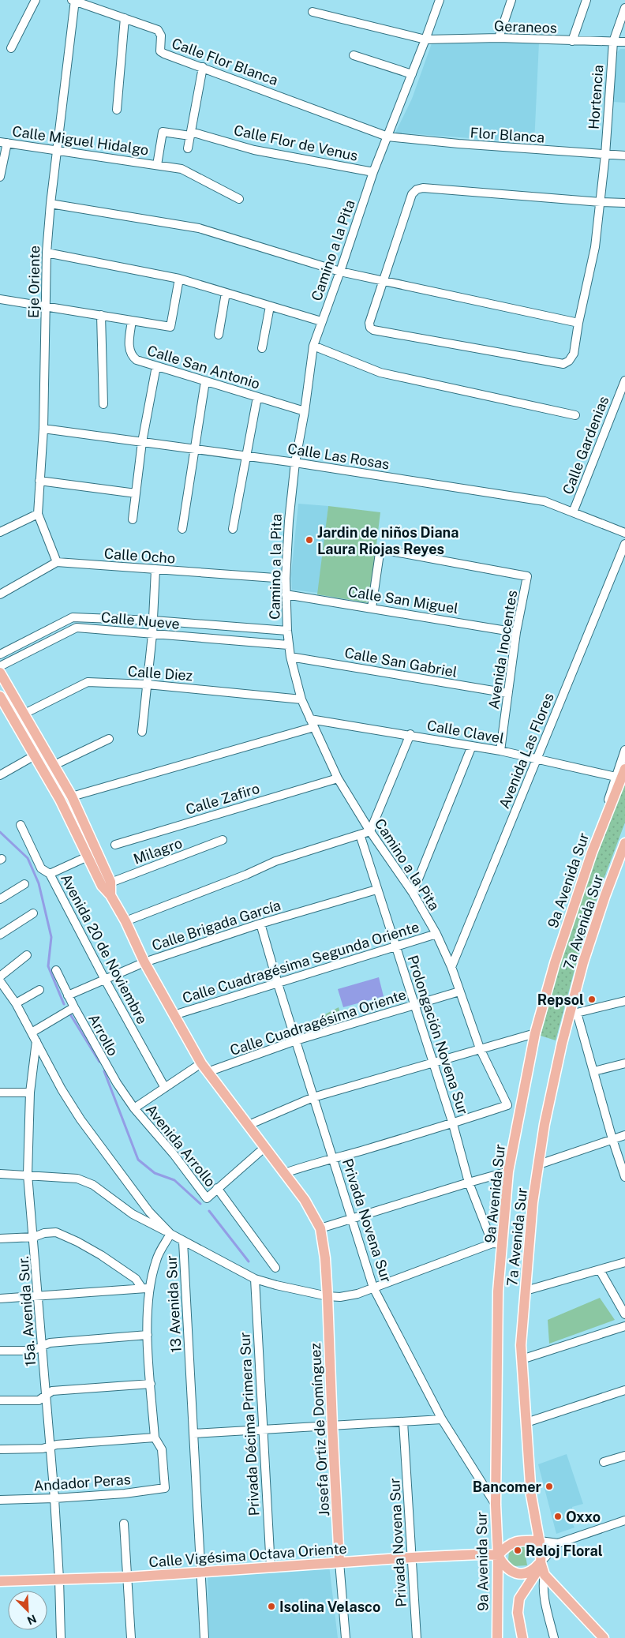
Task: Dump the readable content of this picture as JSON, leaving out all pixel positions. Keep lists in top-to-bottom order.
{
  "streets": {
    "main road": [
      "9a Avenida Sur",
      "7a Avenida Sur",
      "Josefa Ortiz de Domínguez",
      "Calle Vigésima Octava Oriente"
    ],
    "street": [
      "Geraneos",
      "Calle Flor Blanca",
      "Hortencia",
      "Flor Blanca",
      "Calle Miguel Hidalgo",
      "Calle Flor de Venus",
      "Camino a la Pita",
      "Eje Oriente",
      "Calle San Antonio",
      "Calle Gardenias",
      "Calle Las Rosas",
      "Calle Ocho",
      "Calle San Miguel",
      "Calle Nueve",
      "Avenida Inocentes",
      "Calle San Gabriel",
      "Calle Diez",
      "Calle Clavel",
      "Avenida Las Flores",
      "Calle Zafiro",
      "Milagro",
      "Calle Brigada García",
      "Avenida 20 de Noviembre",
      "Calle Cuadragésima Segunda Oriente",
      "Calle Cuadragésima Oriente",
      "Arrollo",
      "Prolongación Novena Sur",
      "Avenida Arrollo",
      "Privada Novena Sur",
      "13 Avenida Sur",
      "15a. Avenida Sur.",
      "Privada Décima Primera Sur",
      "Andador Peras"
    ]
  },
  "crossings": [
    ["Geraneos", "Hortencia"],
    ["Geraneos", "Camino a la Pita"],
    ["Calle Flor Blanca", "Flor Blanca"],
    ["Calle Flor Blanca", "Camino a la Pita"],
    ["Calle Flor Blanca", "Eje Oriente"],
    ["Hortencia", "Flor Blanca"],
    ["Flor Blanca", "Camino a la Pita"],
    ["Calle Miguel Hidalgo", "Calle Flor de Venus"],
    ["Calle Miguel Hidalgo", "Eje Oriente"],
    ["Calle Flor de Venus", "Camino a la Pita"],
    ["Camino a la Pita", "Calle San Antonio"],
    ["Camino a la Pita", "Calle Las Rosas"],
    ["Camino a la Pita", "Calle Ocho"],
    ["Camino a la Pita", "Calle San Miguel"],
    ["Camino a la Pita", "Calle Nueve"],
    ["Camino a la Pita", "Calle San Gabriel"],
    ["Camino a la Pita", "Calle Diez"],
    ["Camino a la Pita", "Calle Clavel"],
    ["Camino a la Pita", "Avenida Las Flores"],
    ["Camino a la Pita", "Calle Zafiro"],
    ["Camino a la Pita", "Calle Cuadragésima Segunda Oriente"],
    ["Camino a la Pita", "Calle Cuadragésima Oriente"],
    ["Eje Oriente", "Calle Las Rosas"],
    ["Eje Oriente", "Calle Ocho"],
    ["Calle Gardenias", "Calle Las Rosas"],
    ["Calle San Miguel", "Avenida Inocentes"],
    ["Avenida Inocentes", "Calle San Gabriel"],
    ["Avenida Inocentes", "Calle Clavel"],
    ["Calle Clavel", "Avenida Las Flores"],
    ["9a Avenida Sur", "7a Avenida Sur"],
    ["9a Avenida Sur", "Privada Novena Sur"],
    ["9a Avenida Sur", "Calle Vigésima Octava Oriente"],
    ["7a Avenida Sur", "Calle Vigésima Octava Oriente"],
    ["Calle Brigada García", "Avenida 20 de Noviembre"],
    ["Calle Brigada García", "Arrollo"],
    ["Calle Brigada García", "Prolongación Novena Sur"],
    ["Calle Brigada García", "Privada Novena Sur"],
    ["Calle Cuadragésima Segunda Oriente", "Prolongación Novena Sur"],
    ["Calle Cuadragésima Segunda Oriente", "Privada Novena Sur"],
    ["Calle Cuadragésima Oriente", "Prolongación Novena Sur"],
    ["Calle Cuadragésima Oriente", "Privada Novena Sur"],
    ["Arrollo", "Avenida Arrollo"],
    ["Privada Novena Sur", "Calle Vigésima Octava Oriente"],
    ["13 Avenida Sur", "15a. Avenida Sur."],
    ["13 Avenida Sur", "Calle Vigésima Octava Oriente"],
    ["15a. Avenida Sur.", "Andador Peras"],
    ["15a. Avenida Sur.", "Calle Vigésima Octava Oriente"],
    ["Privada Décima Primera Sur", "Calle Vigésima Octava Oriente"],
    ["Josefa Ortiz de Domínguez", "Calle Vigésima Octava Oriente"]
  ],
  "places": [
    "Jardin de niños Diana Laura Riojas Reyes",
    "Repsol",
    "Bancomer",
    "Oxxo",
    "Reloj Floral",
    "Isolina Velasco"
  ],
  "north": "bottom right"
}
